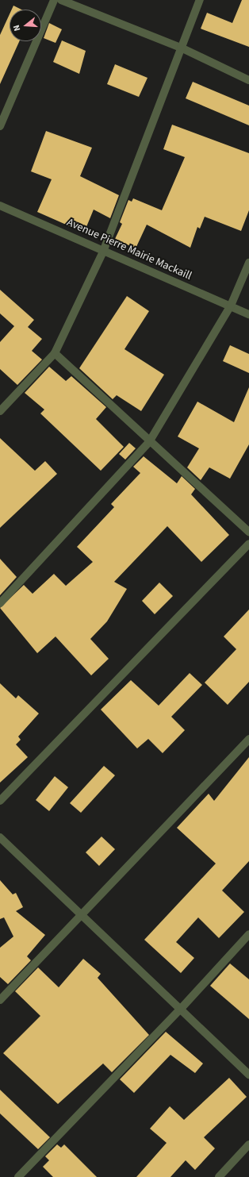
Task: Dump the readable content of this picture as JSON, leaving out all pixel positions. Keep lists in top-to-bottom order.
{
  "streets": {
    "street": ["Avenue Pierre Mairie Mackaill"]
  },
  "north": "left"
}
